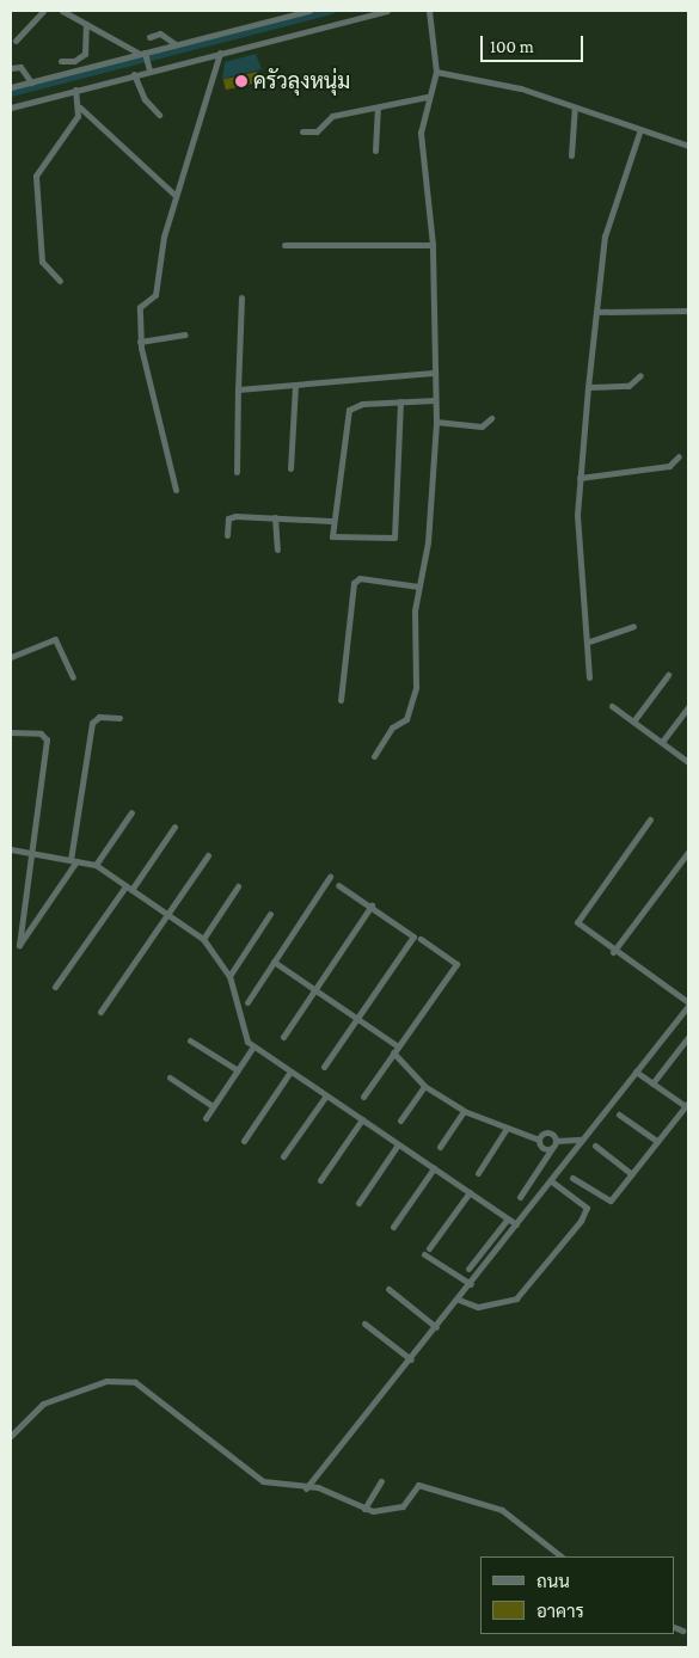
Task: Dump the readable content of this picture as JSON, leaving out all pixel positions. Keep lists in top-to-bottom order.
{
  "places": ["ครัวลุงหนุ่ม"],
  "legend": ["ถนน", "อาคาร"],
  "scale_bar": "100 m"
}
